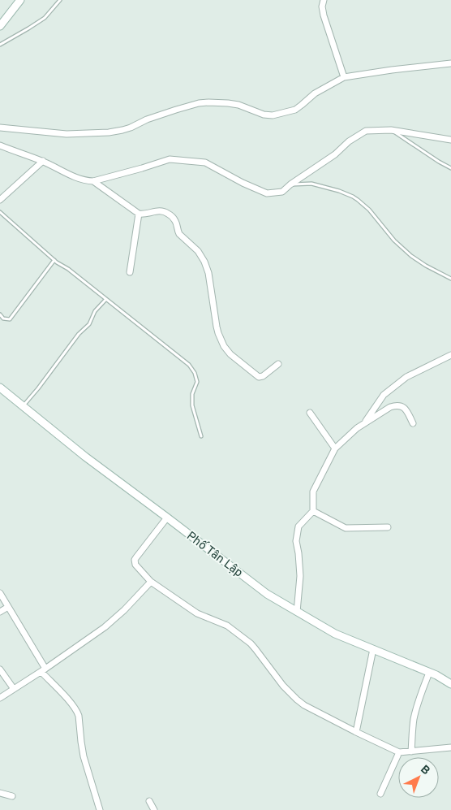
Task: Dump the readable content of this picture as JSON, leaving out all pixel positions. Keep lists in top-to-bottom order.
{
  "streets": {
    "main road": ["Phố Tân Lập"]
  },
  "north": "top right"
}
